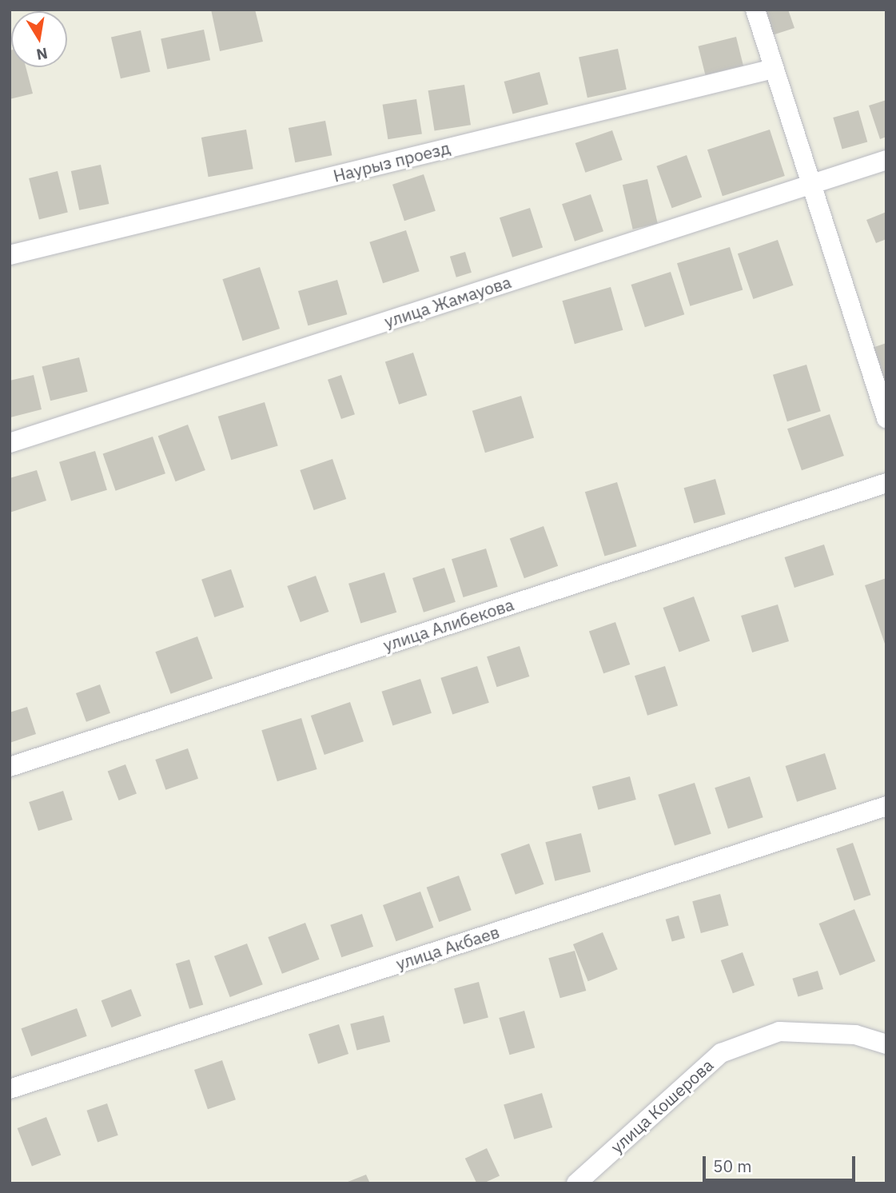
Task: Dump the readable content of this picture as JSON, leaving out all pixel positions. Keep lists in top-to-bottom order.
{
  "streets": {
    "street": [
      "Наурыз проезд",
      "улица Жамауова",
      "улица Алибекова",
      "улица Акбаев",
      "улица Кошерова"
    ]
  },
  "scale_bar": "50 m",
  "north": "bottom"
}
